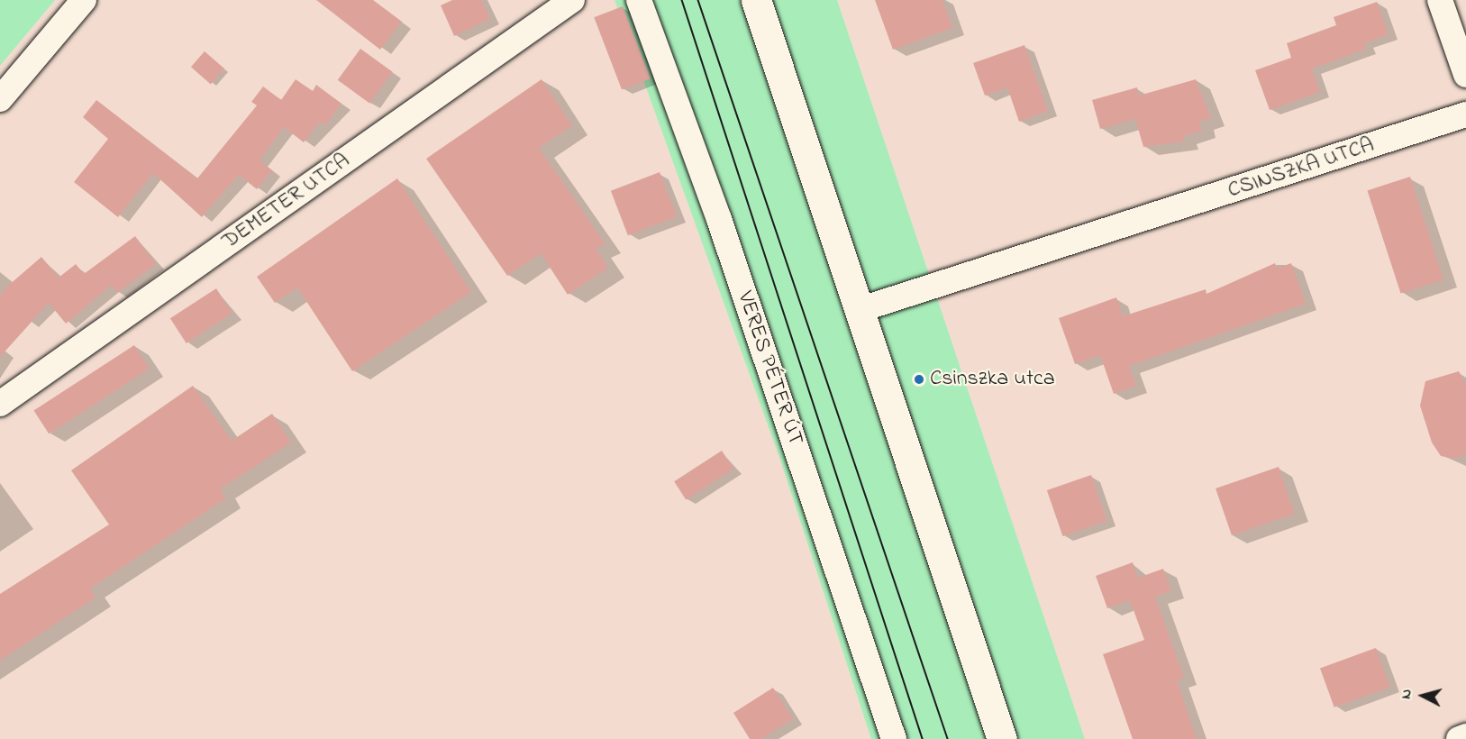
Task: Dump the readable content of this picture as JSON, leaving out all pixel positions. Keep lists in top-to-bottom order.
{
  "streets": {
    "street": ["CSINSZKA UTCA", "DEMETER UTCA", "VERES PÉTER ÚT"]
  },
  "places": ["Csinszka utca"],
  "north": "left"
}
